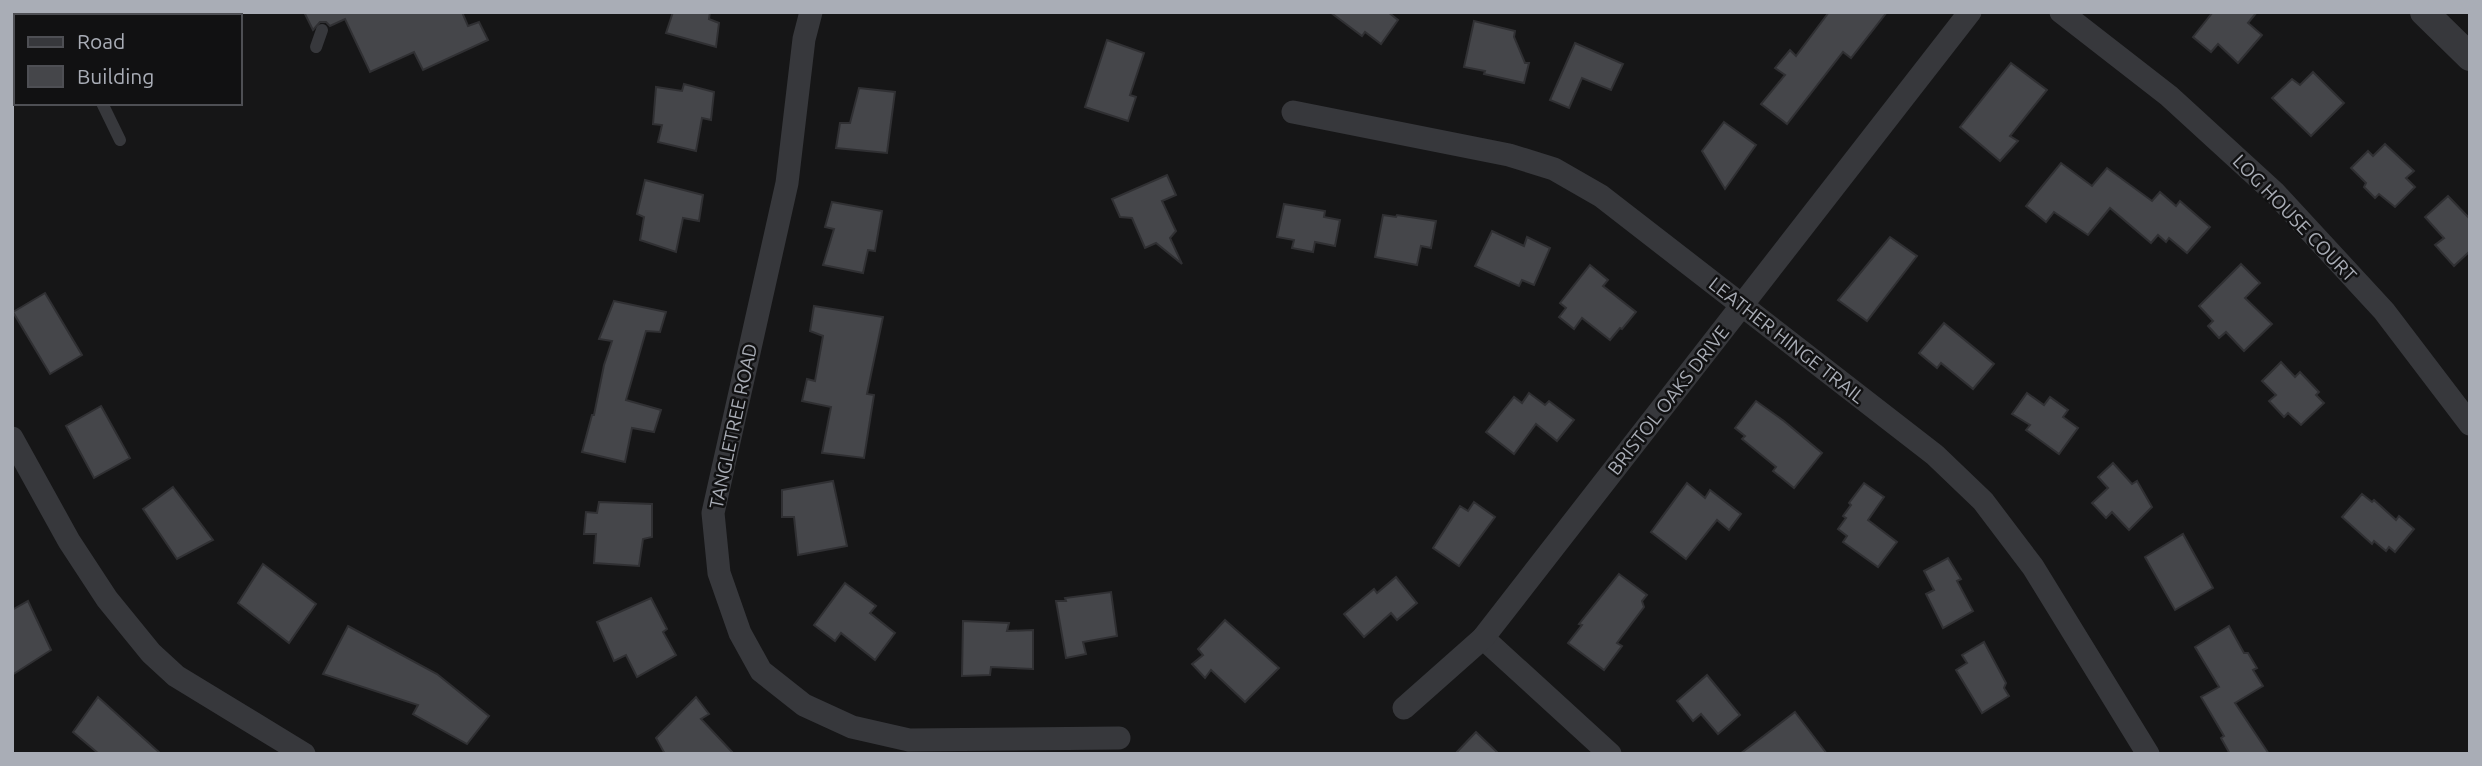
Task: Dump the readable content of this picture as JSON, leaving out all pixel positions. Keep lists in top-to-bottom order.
{
  "streets": {
    "street": [
      "LOG HOUSE COURT",
      "LEATHER HINGE TRAIL",
      "BRISTOL OAKS DRIVE",
      "TANGLETREE ROAD"
    ]
  },
  "crossings": [
    ["LEATHER HINGE TRAIL", "BRISTOL OAKS DRIVE"]
  ],
  "legend": ["Road", "Building"]
}
